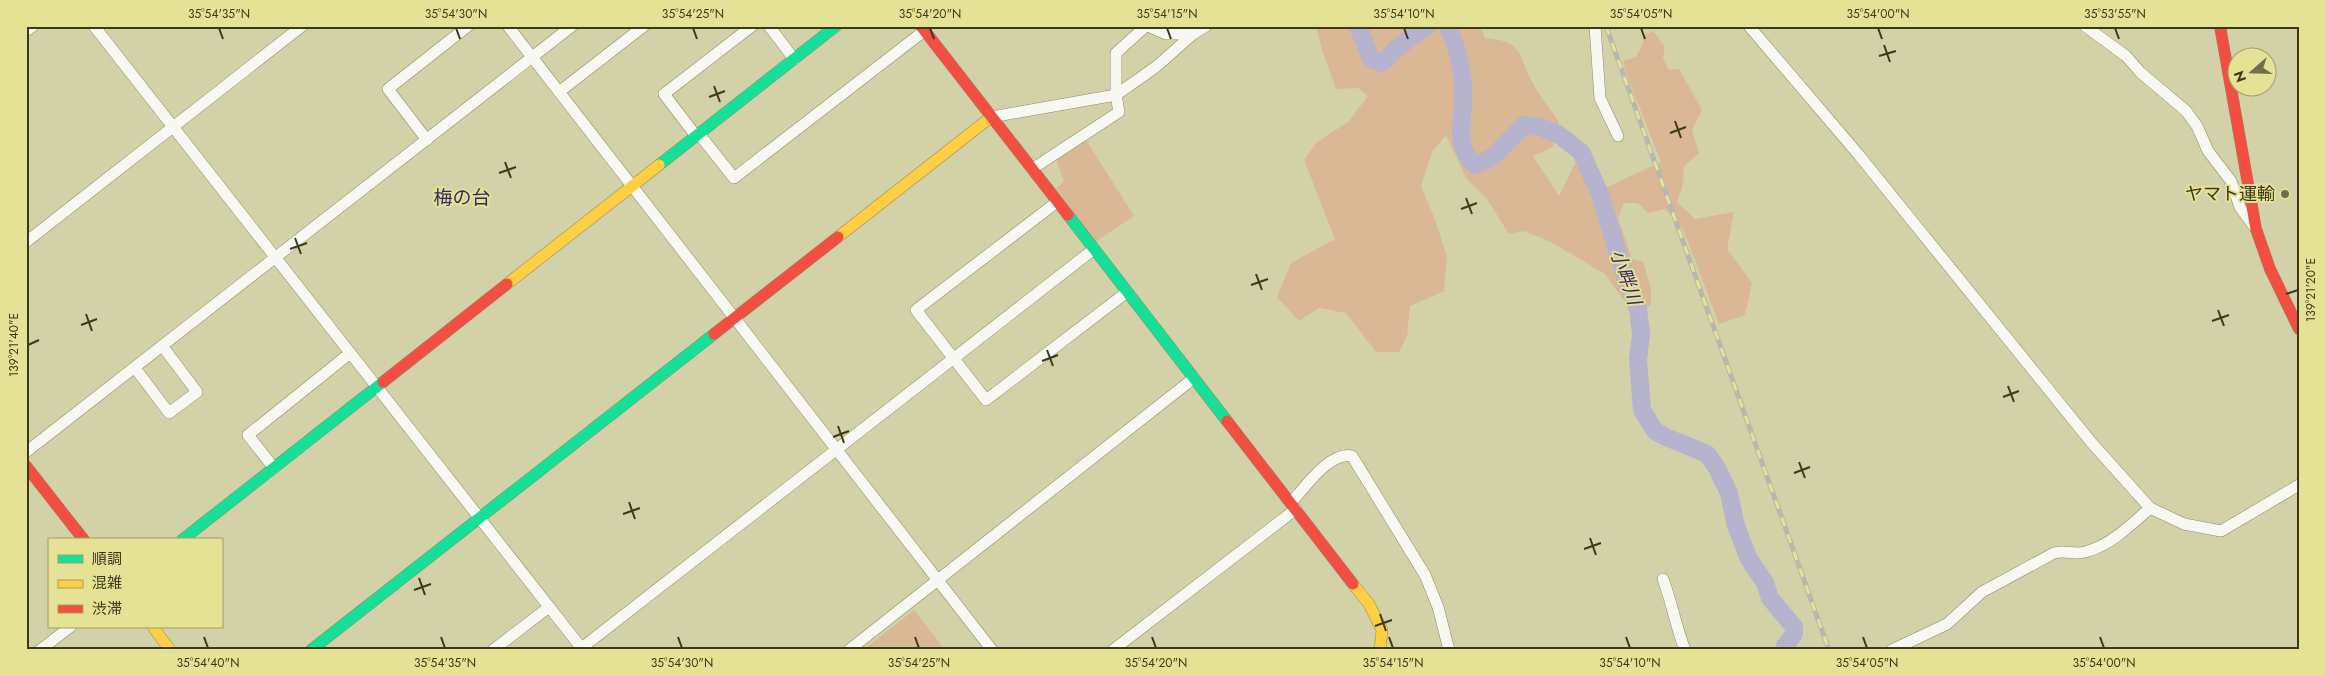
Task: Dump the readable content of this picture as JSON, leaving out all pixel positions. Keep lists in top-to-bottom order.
{
  "districts": ["梅の台"],
  "water": ["小畔川"],
  "places": ["ヤマト運輸"],
  "legend": ["順調", "混雑", "渋滞"],
  "north": "left",
  "coordinates": [
    "35°54'35\"N",
    "35°54'30\"N",
    "35°54'25\"N",
    "35°54'20\"N",
    "35°54'15\"N",
    "35°54'10\"N",
    "35°54'05\"N",
    "35°54'00\"N",
    "35°53'55\"N",
    "139°21'20\"E",
    "139°21'40\"E",
    "35°54'40\"N"
  ]
}
